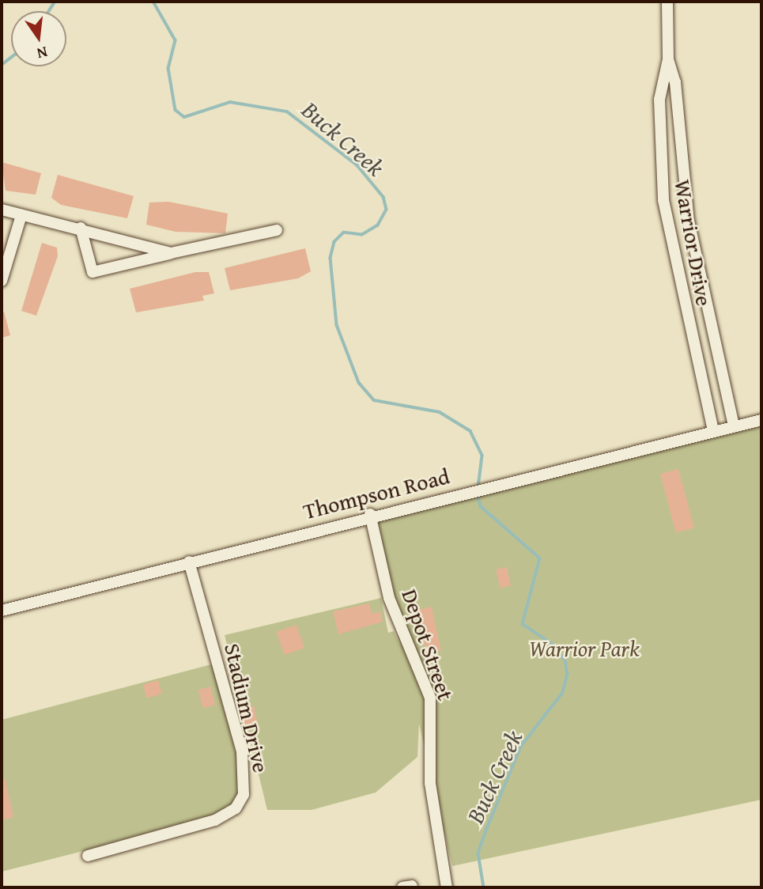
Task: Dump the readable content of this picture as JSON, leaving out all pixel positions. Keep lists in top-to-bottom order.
{
  "streets": {
    "street": [
      "Warrior Drive",
      "Thompson Road",
      "Depot Street",
      "Stadium Drive"
    ]
  },
  "crossings": [
    ["Warrior Drive", "Thompson Road"],
    ["Thompson Road", "Depot Street"],
    ["Thompson Road", "Stadium Drive"]
  ],
  "water": ["Buck Creek"],
  "parks": ["Warrior Park"],
  "north": "bottom"
}
